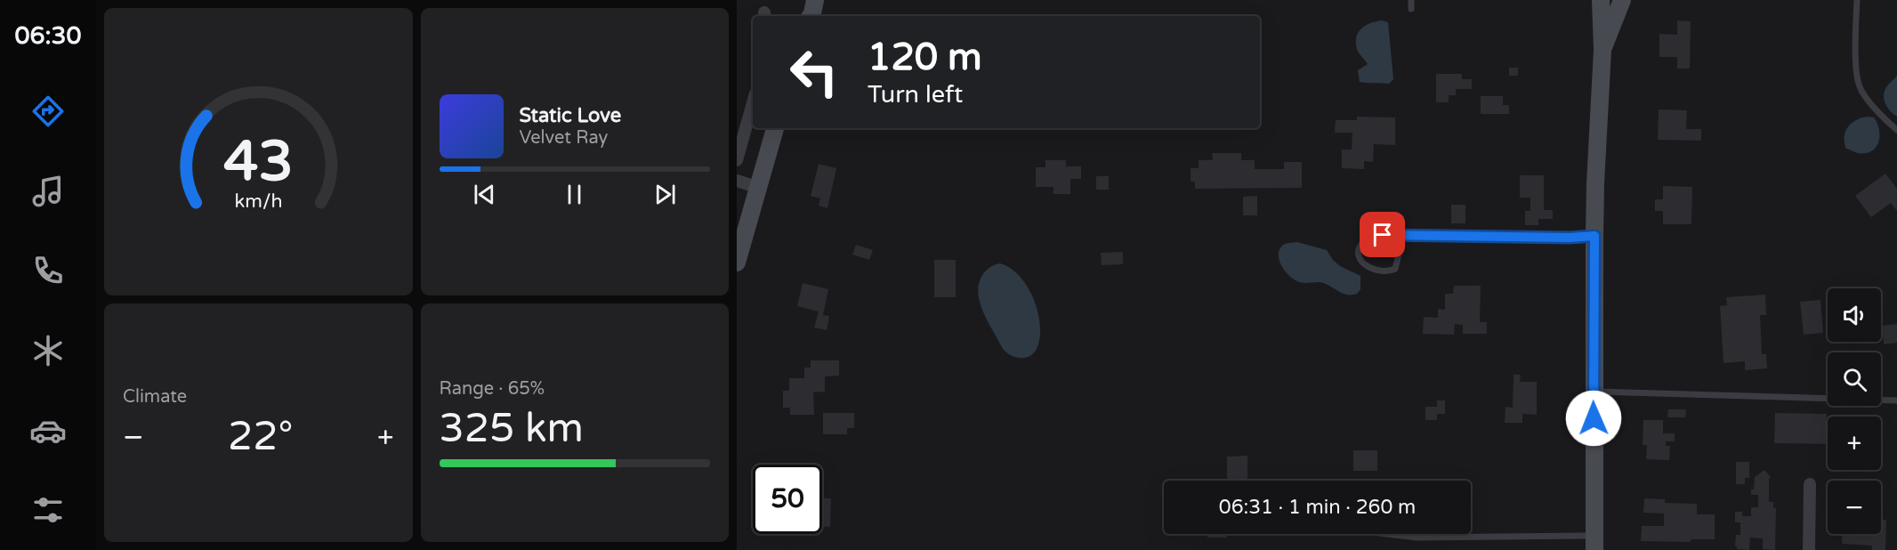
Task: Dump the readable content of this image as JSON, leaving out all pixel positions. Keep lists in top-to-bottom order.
{
  "page": {
    "tabs": "06:30",
    "turn": ["120 m", "Turn left"],
    "song": ["Static Love", "Velvet Ray"],
    "map_buttons": ["+", "−"],
    "tile": [
      "Climate",
      ["Range · 65%", "325 km"]
    ],
    "heat": ["−", "22°", "+"],
    "limit": "50",
    "trip": "06:31 · 1 min · 260 m",
    "gauge": ["43", "km/h"]
  }
}
